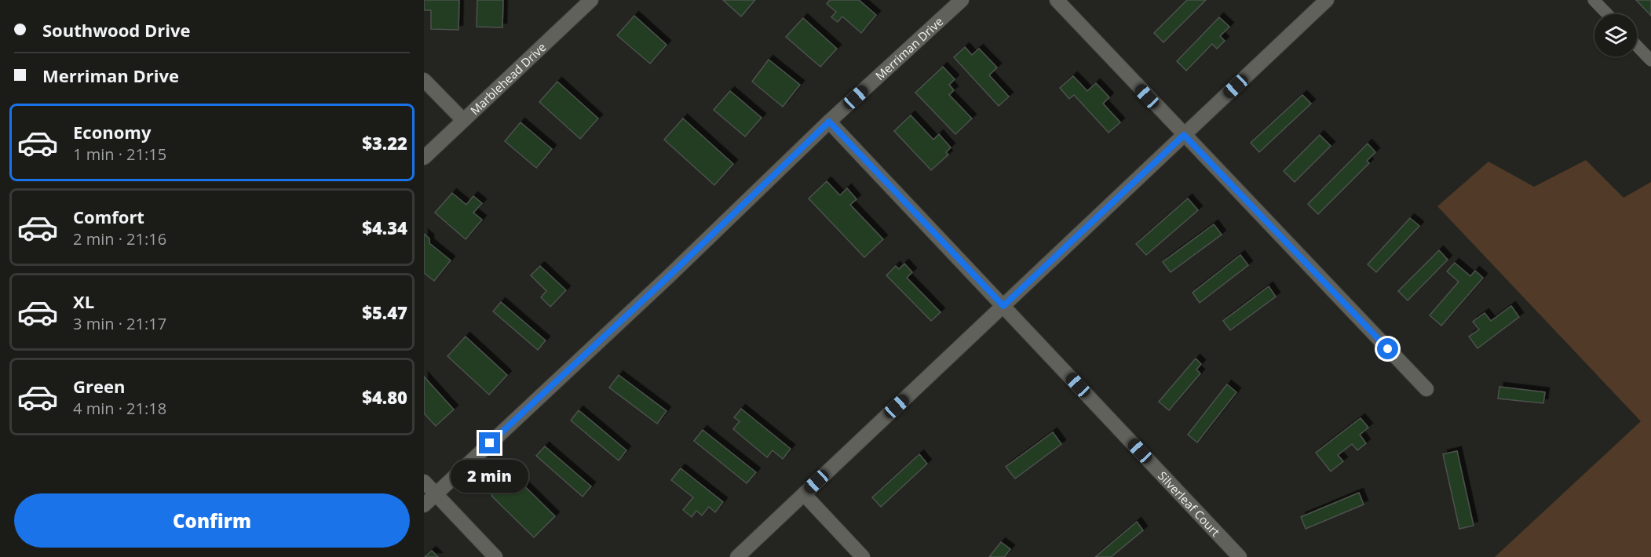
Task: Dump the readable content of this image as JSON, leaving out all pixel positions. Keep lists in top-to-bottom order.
{
  "streets": {
    "street": ["Merriman Drive", "Marblehead Drive", "Silverleaf Court"]
  },
  "crossings": [
    ["Merriman Drive", "Silverleaf Court"]
  ],
  "page": {
    "banner": ["Southwood Drive", "Merriman Drive"],
    "list": [
      {
        "name": "Economy",
        "note": "1 min · 21:15",
        "value": "$3.22"
      },
      {
        "name": "Comfort",
        "note": "2 min · 21:16",
        "value": "$4.34"
      },
      {
        "name": "XL",
        "note": "3 min · 21:17",
        "value": "$5.47"
      },
      {
        "name": "Green",
        "note": "4 min · 21:18",
        "value": "$4.80"
      }
    ],
    "bubble": "2 min",
    "buttons": "Confirm"
  }
}
